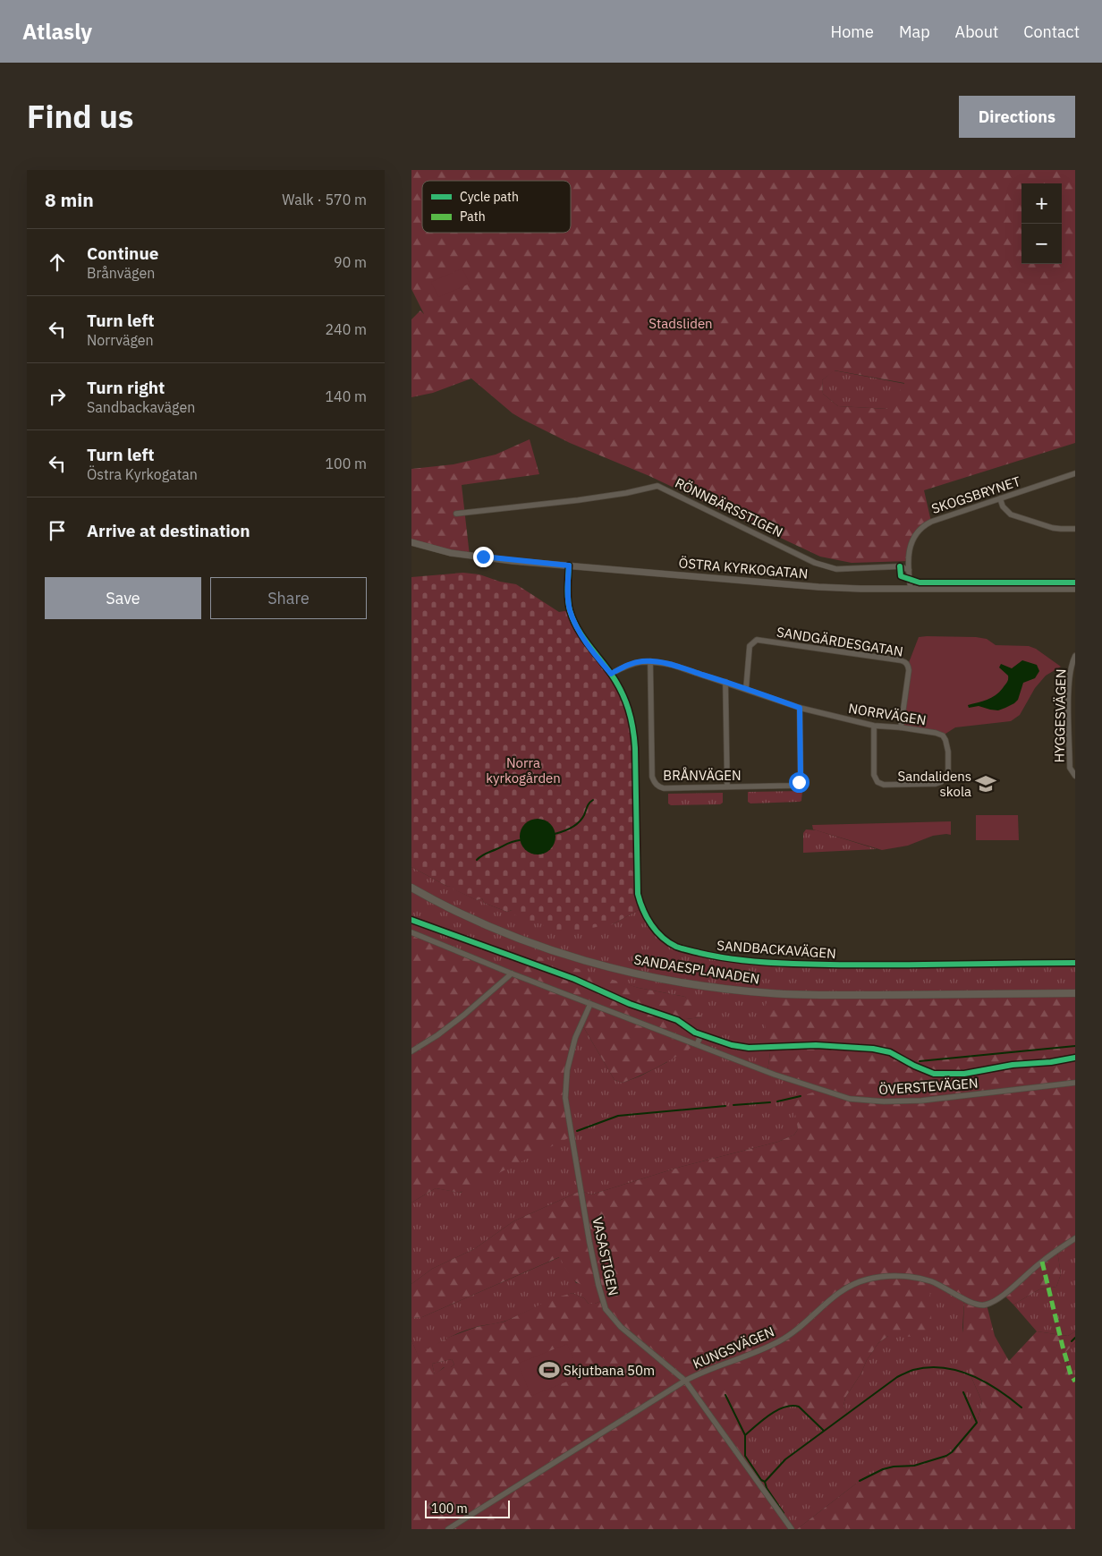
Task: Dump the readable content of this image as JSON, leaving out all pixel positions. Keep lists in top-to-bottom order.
{
  "streets": {
    "main road": ["SANDAESPLANADEN"],
    "street": [
      "SKOGSBRYNET",
      "RÖNNBÄRSSTIGEN",
      "ÖSTRA KYRKOGATAN",
      "SANDGÄRDESGATAN",
      "NORRVÄGEN",
      "HYGGESVÄGEN",
      "BRÅNVÄGEN",
      "SANDBACKAVÄGEN",
      "ÖVERSTEVÄGEN",
      "VASASTIGEN",
      "KUNGSVÄGEN"
    ]
  },
  "crossings": [
    ["SKOGSBRYNET", "RÖNNBÄRSSTIGEN"],
    ["SKOGSBRYNET", "ÖSTRA KYRKOGATAN"],
    ["ÖSTRA KYRKOGATAN", "SANDBACKAVÄGEN"],
    ["SANDGÄRDESGATAN", "NORRVÄGEN"],
    ["NORRVÄGEN", "BRÅNVÄGEN"],
    ["NORRVÄGEN", "SANDBACKAVÄGEN"],
    ["ÖVERSTEVÄGEN", "VASASTIGEN"],
    ["VASASTIGEN", "KUNGSVÄGEN"]
  ],
  "parks": ["Stadsliden", "Norra kyrkogården"],
  "places": {
    "school or university": ["Sandalidens skola"],
    "sports": ["Skjutbana 50m"]
  },
  "legend": ["Cycle path", "Path"],
  "scale_bar": "100 m",
  "page": {
    "header": "Atlasly",
    "nav": [
      "Home",
      "Map",
      "About",
      "Contact"
    ],
    "title": "Find us",
    "buttons": [
      "Directions",
      ["Save", "Share"]
    ],
    "heading": ["8 min", "Walk · 570 m"],
    "map_buttons": ["+", "−"],
    "list": [
      ["Continue", "Brånvägen", "90 m"],
      ["Turn left", "Norrvägen", "240 m"],
      ["Turn right", "Sandbackavägen", "140 m"],
      ["Turn left", "Östra Kyrkogatan", "100 m"],
      "Arrive at destination"
    ],
    "scale": "100 m"
  }
}
